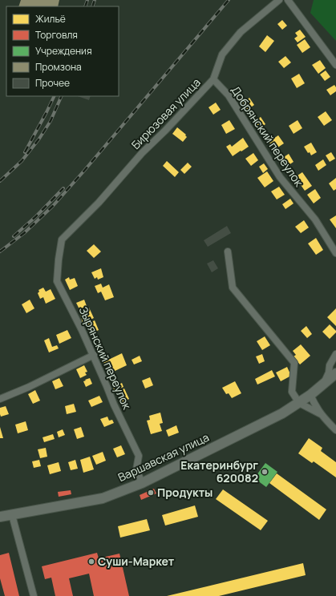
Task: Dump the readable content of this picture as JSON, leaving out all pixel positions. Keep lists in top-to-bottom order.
{
  "streets": {
    "main road": ["Варшавская улица"],
    "street": ["Бирюзовая улица", "Добрянский переулок", "Зырянский переулок"]
  },
  "crossings": [
    ["Бирюзовая улица", "Добрянский переулок"],
    ["Бирюзовая улица", "Зырянский переулок"],
    ["Зырянский переулок", "Варшавская улица"]
  ],
  "places": ["Екатеринбург 620082", "Продукты", "Суши-Маркет"],
  "legend": [
    "Жильё",
    "Торговля",
    "Учреждения",
    "Промзона",
    "Прочее"
  ]
}
